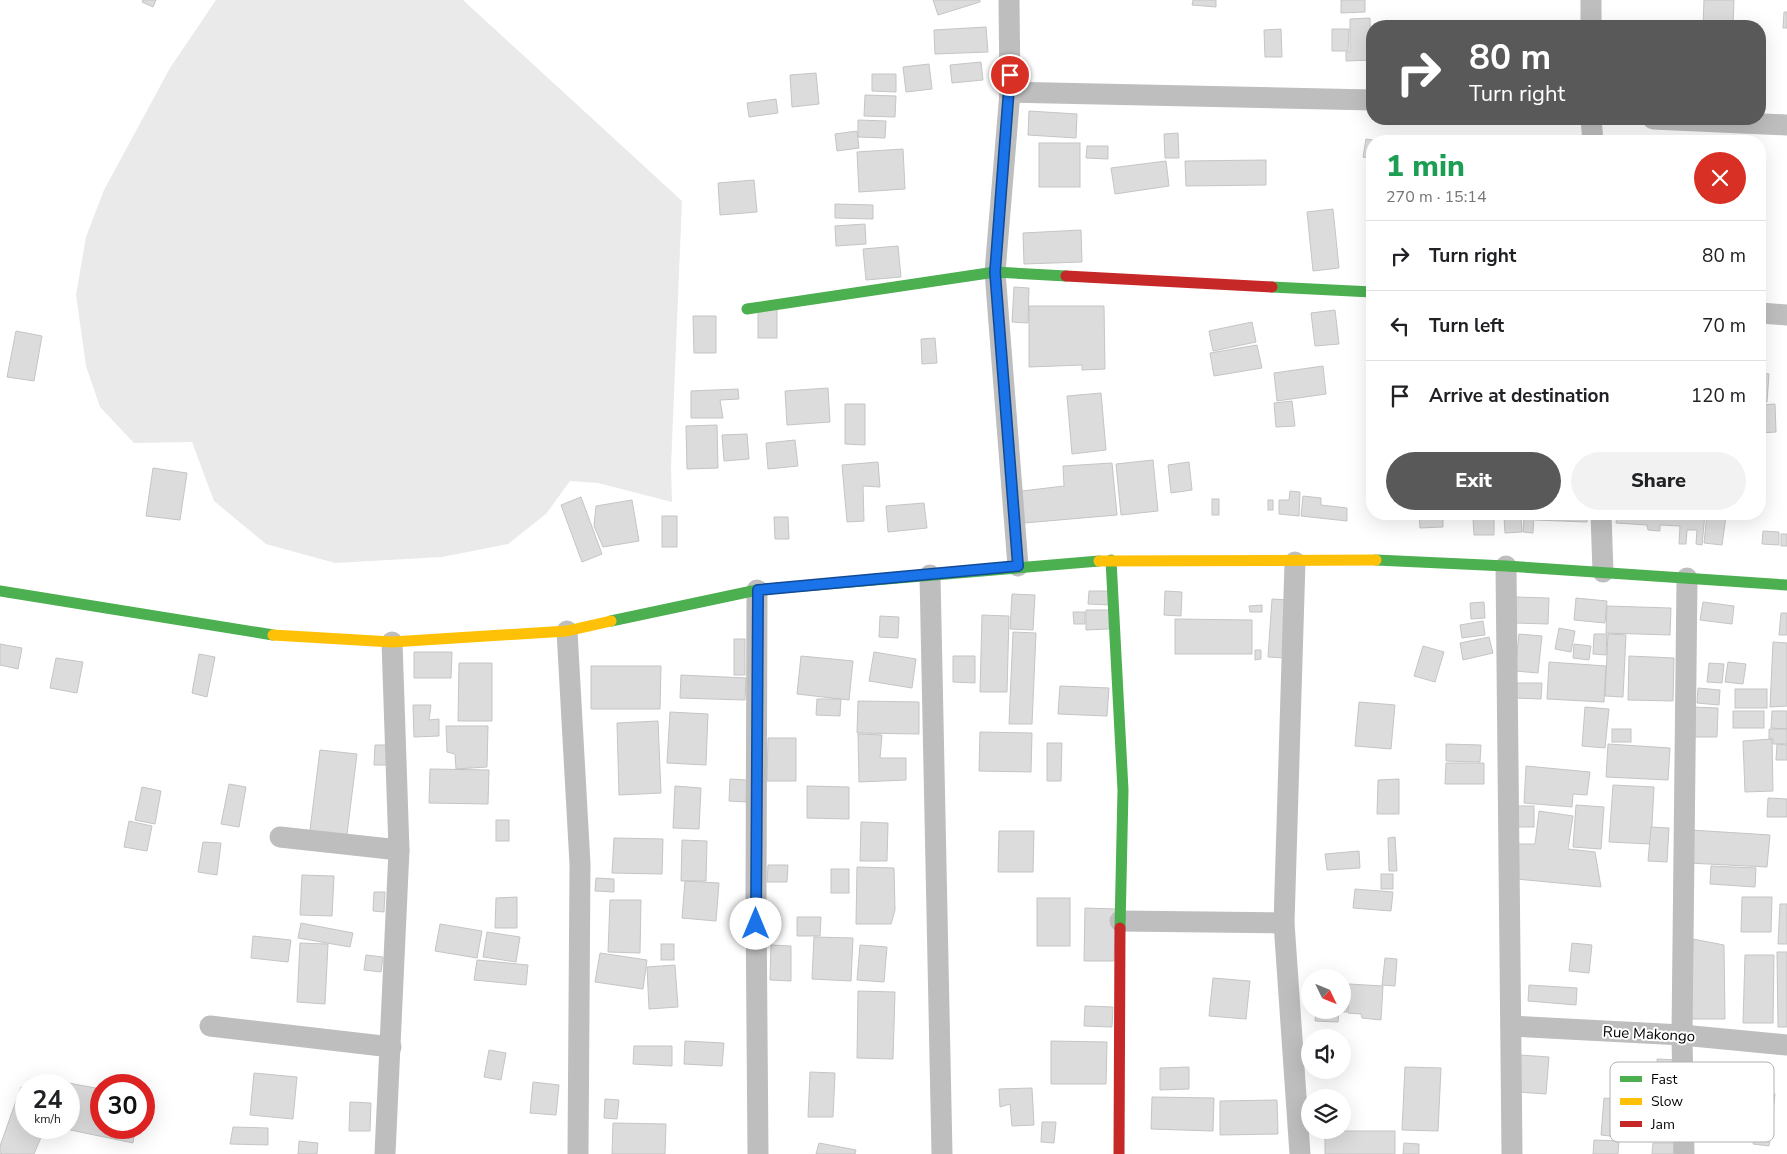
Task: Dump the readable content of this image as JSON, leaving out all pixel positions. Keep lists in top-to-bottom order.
{
  "streets": {
    "street": ["Rue Makongo"]
  },
  "legend": ["Fast", "Slow", "Jam"],
  "north": "bottom right",
  "page": {
    "turn": ["80 m", "Turn right"],
    "heading": ["1 min", "270 m · 15:14"],
    "list": [
      {
        "name": "Turn right",
        "value": "80 m"
      },
      {
        "name": "Turn left",
        "value": "70 m"
      },
      {
        "name": "Arrive at destination",
        "value": "120 m"
      }
    ],
    "buttons": ["Exit", "Share"],
    "speed": "24 km/h",
    "limit": "30"
  }
}
